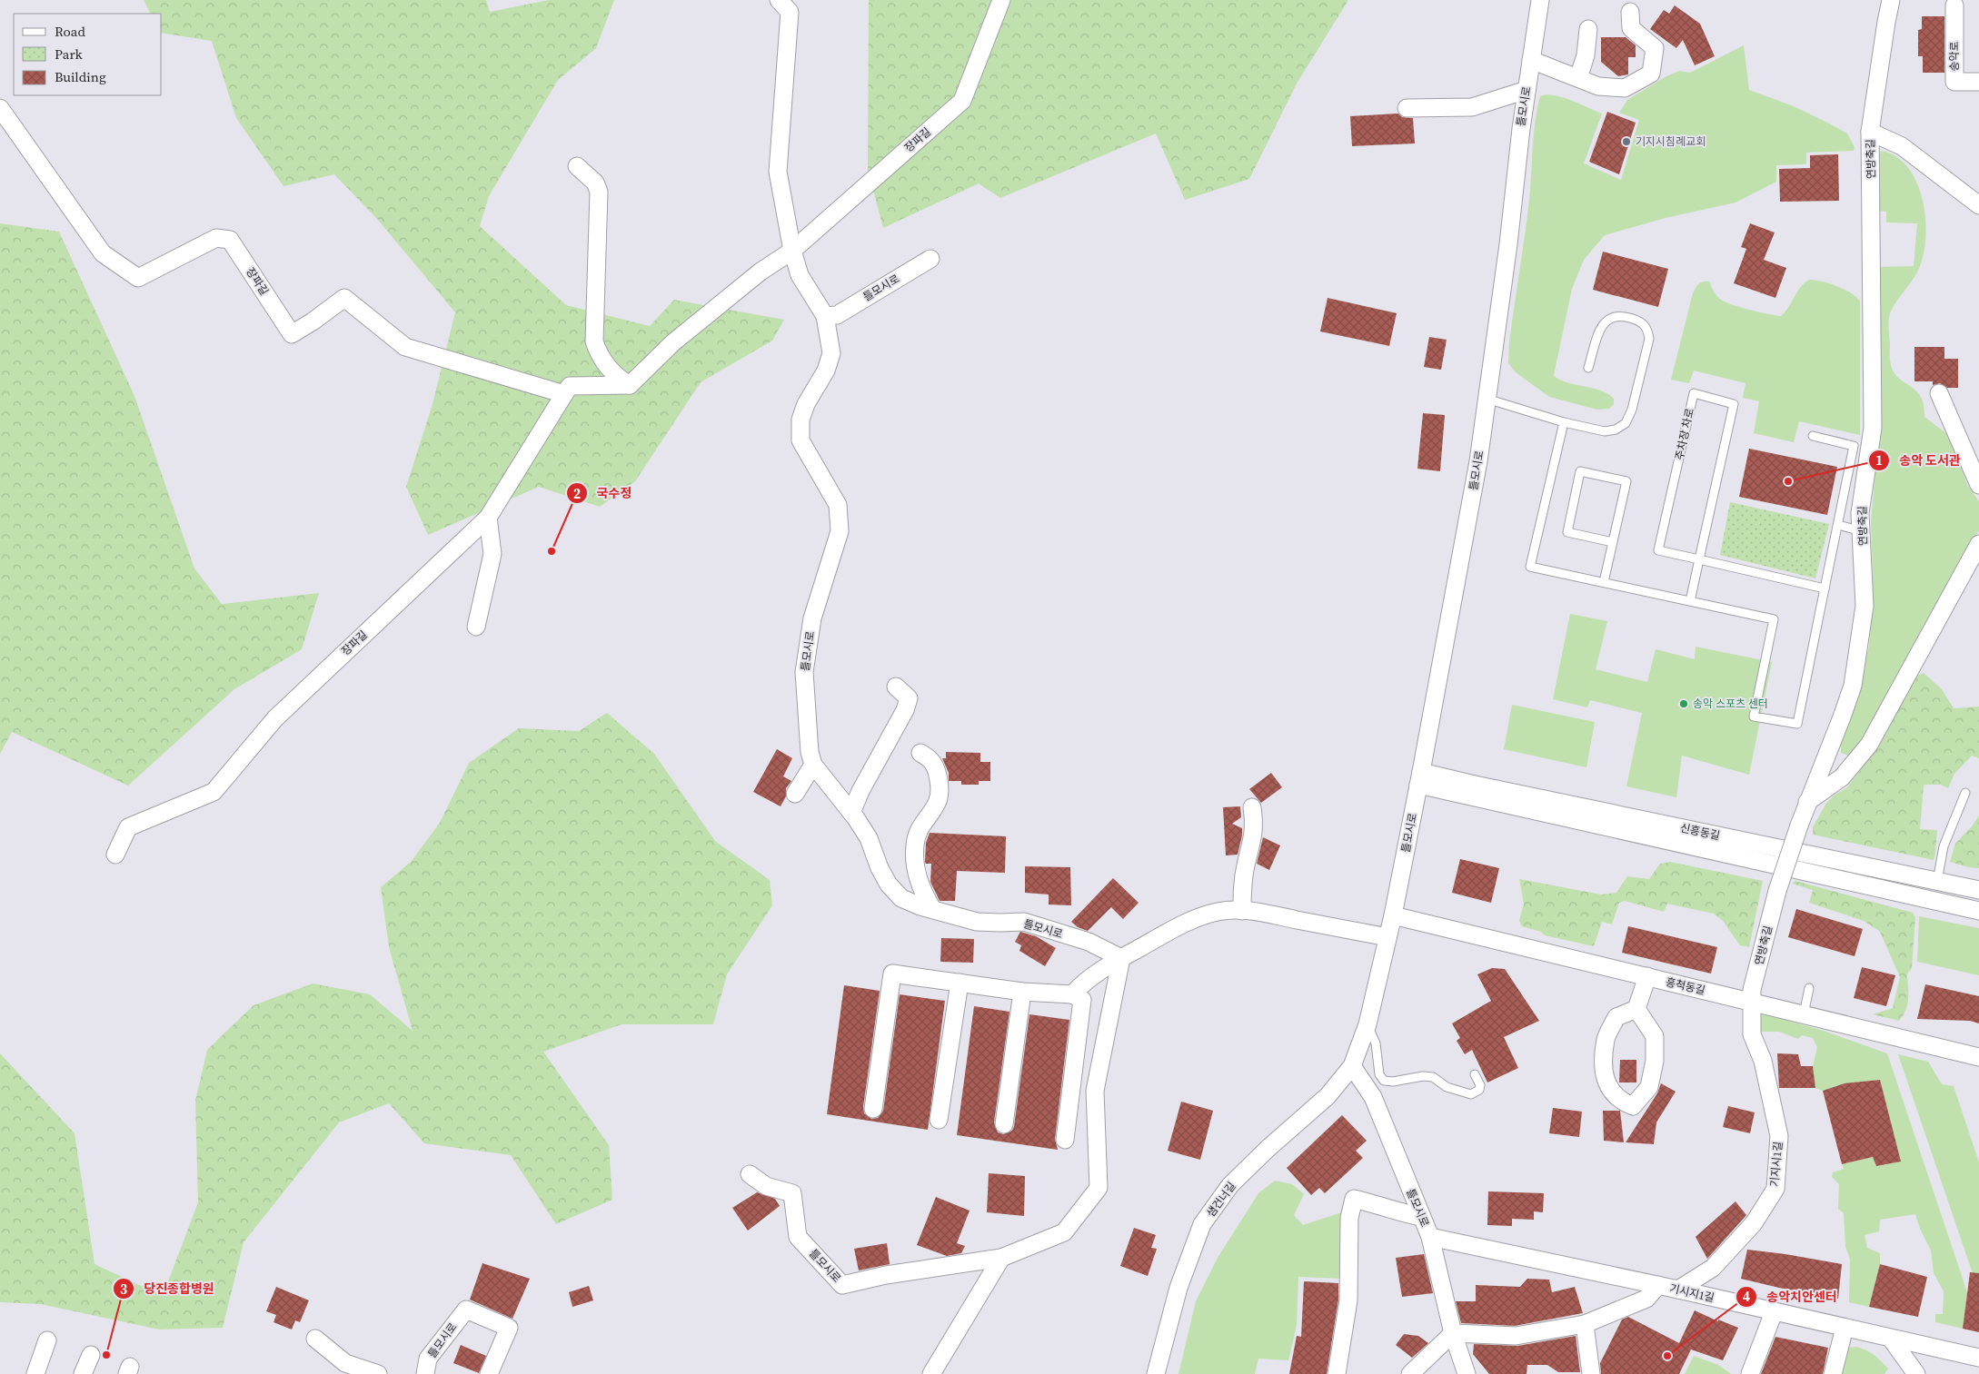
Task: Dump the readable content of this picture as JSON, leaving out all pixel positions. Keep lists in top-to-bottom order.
{
  "streets": {
    "street": [
      "송악로",
      "틀모시로",
      "장파길",
      "연방축길",
      "신흥동길",
      "흥척동길",
      "기지시1길",
      "샘건너길",
      "기시지1길"
    ],
    "lane": ["주차장 차로"]
  },
  "crossings": [
    ["틀모시로", "신흥동길"],
    ["틀모시로", "흥척동길"],
    ["틀모시로", "샘건너길"],
    ["틀모시로", "기시지1길"],
    ["연방축길", "흥척동길"],
    ["연방축길", "기지시1길"],
    ["흥척동길", "기지시1길"],
    ["기지시1길", "기시지1길"]
  ],
  "places": [
    "기지시침례교회",
    "송악 도서관",
    "국수정",
    "송악 스포츠 센터",
    "당진종합병원",
    "송악치안센터"
  ],
  "legend": ["Road", "Park", "Building"]
}
